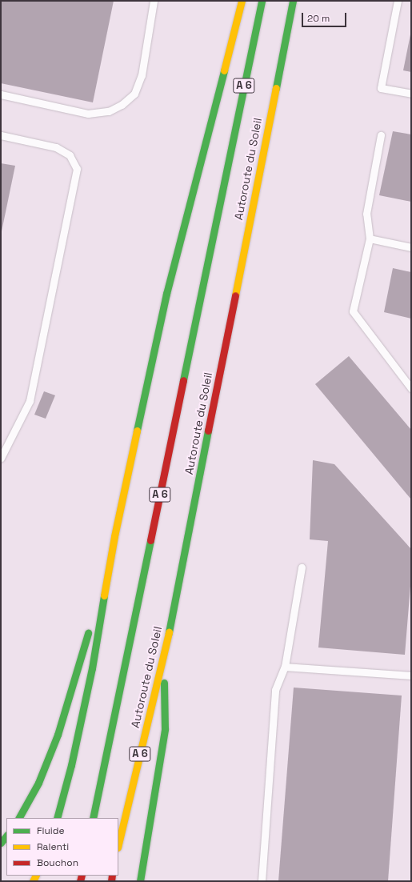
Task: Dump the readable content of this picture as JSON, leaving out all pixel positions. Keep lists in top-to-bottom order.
{
  "streets": {
    "highway": ["A 6", "Autoroute du Soleil"]
  },
  "legend": ["Fluide", "Ralenti", "Bouchon"],
  "scale_bar": "20 m"
}
